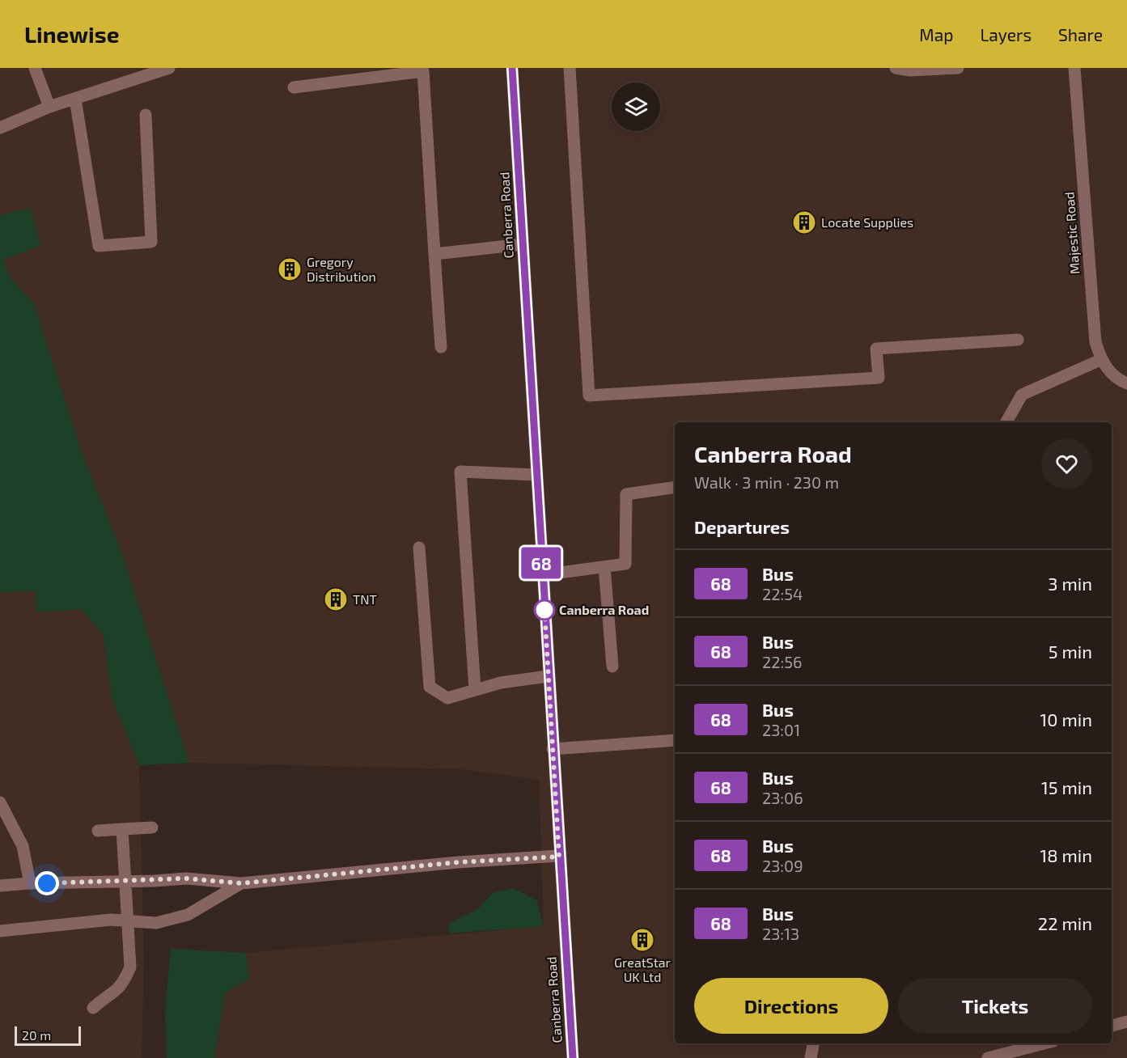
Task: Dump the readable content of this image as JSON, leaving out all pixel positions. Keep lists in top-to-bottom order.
{
  "streets": {
    "street": ["Canberra Road", "Majestic Road"]
  },
  "places": {
    "building": [
      "Locate Supplies",
      "Gregory Distribution",
      "TNT",
      "GreatStar UK Ltd"
    ],
    "other": ["Canberra Road"]
  },
  "lines": ["bus line 68"],
  "scale_bar": "20 m",
  "page": {
    "header": "Linewise",
    "nav": ["Map", "Layers", "Share"],
    "on_map": "68",
    "heading": [
      ["Canberra Road", "Walk · 3 min · 230 m"],
      "Departures"
    ],
    "list": [
      {
        "mark": "68",
        "name": "Bus",
        "note": "22:54",
        "value": "3 min"
      },
      {
        "mark": "68",
        "name": "Bus",
        "note": "22:56",
        "value": "5 min"
      },
      {
        "mark": "68",
        "name": "Bus",
        "note": "23:01",
        "value": "10 min"
      },
      {
        "mark": "68",
        "name": "Bus",
        "note": "23:06",
        "value": "15 min"
      },
      {
        "mark": "68",
        "name": "Bus",
        "note": "23:09",
        "value": "18 min"
      },
      {
        "mark": "68",
        "name": "Bus",
        "note": "23:13",
        "value": "22 min"
      }
    ],
    "buttons": ["Directions", "Tickets"],
    "scale": "20 m"
  }
}
